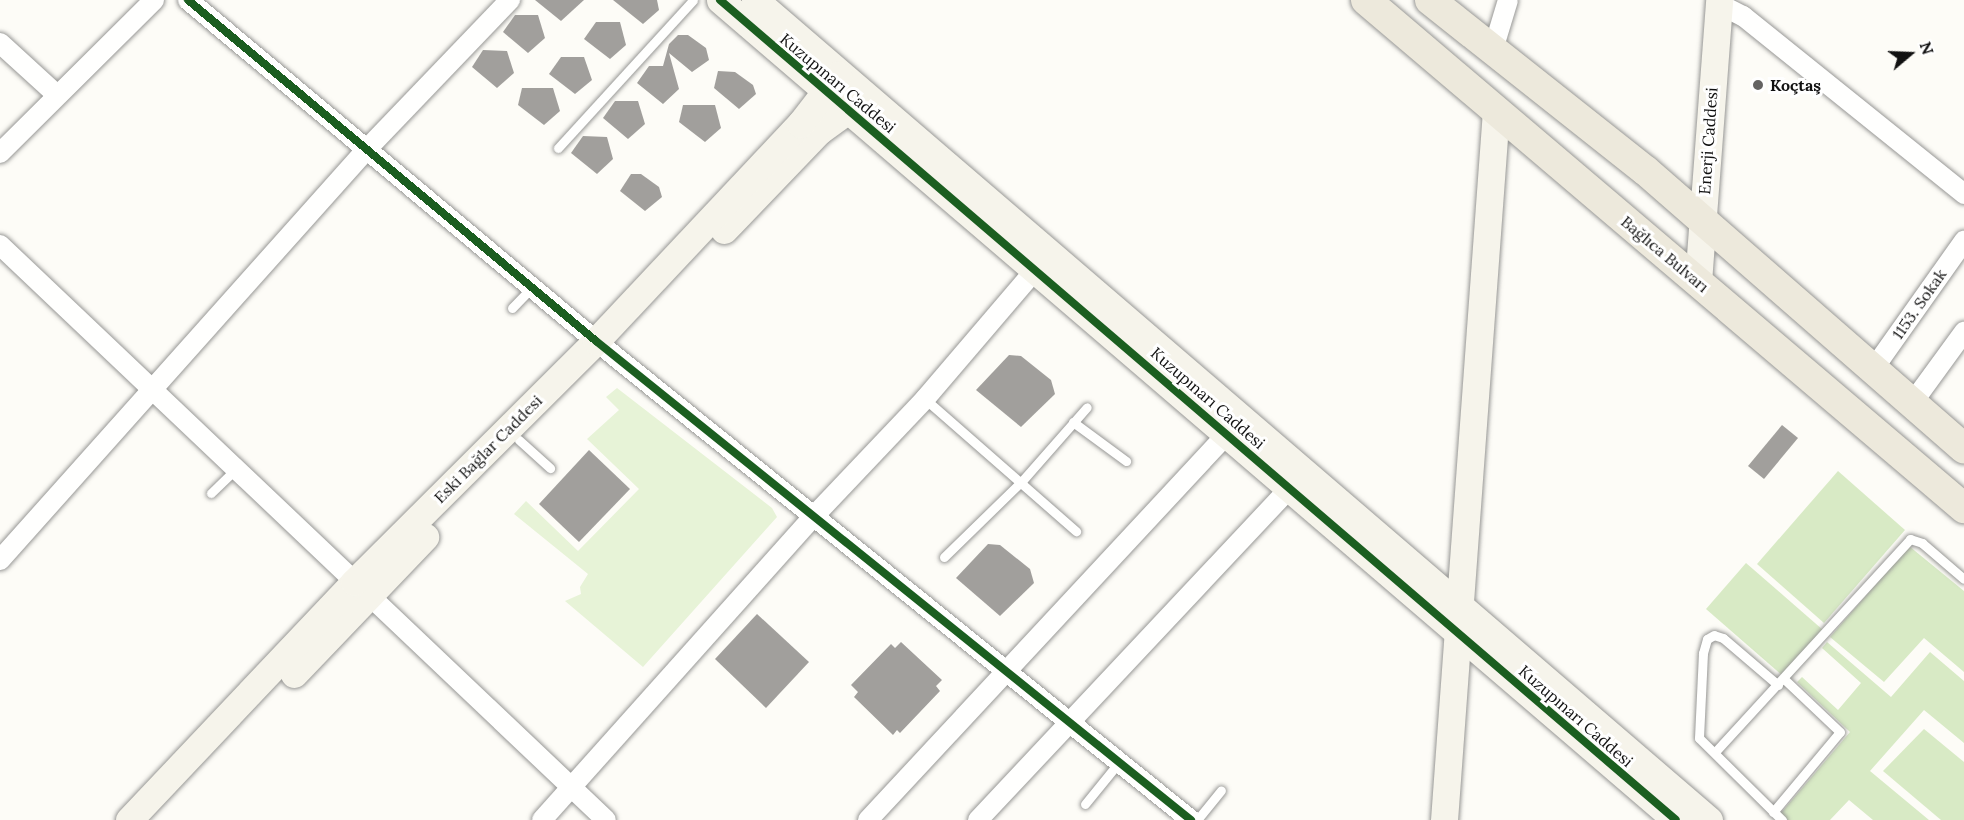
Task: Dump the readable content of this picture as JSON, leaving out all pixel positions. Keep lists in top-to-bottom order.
{
  "streets": {
    "main road": ["Bağlıca Bulvarı"],
    "street": [
      "Kuzupınarı Caddesi",
      "Enerji Caddesi",
      "1153. Sokak",
      "Eski Bağlar Caddesi"
    ]
  },
  "crossings": [
    ["Kuzupınarı Caddesi", "Eski Bağlar Caddesi"],
    ["Enerji Caddesi", "Bağlıca Bulvarı"]
  ],
  "places": ["Koçtaş"],
  "north": "right"
}
